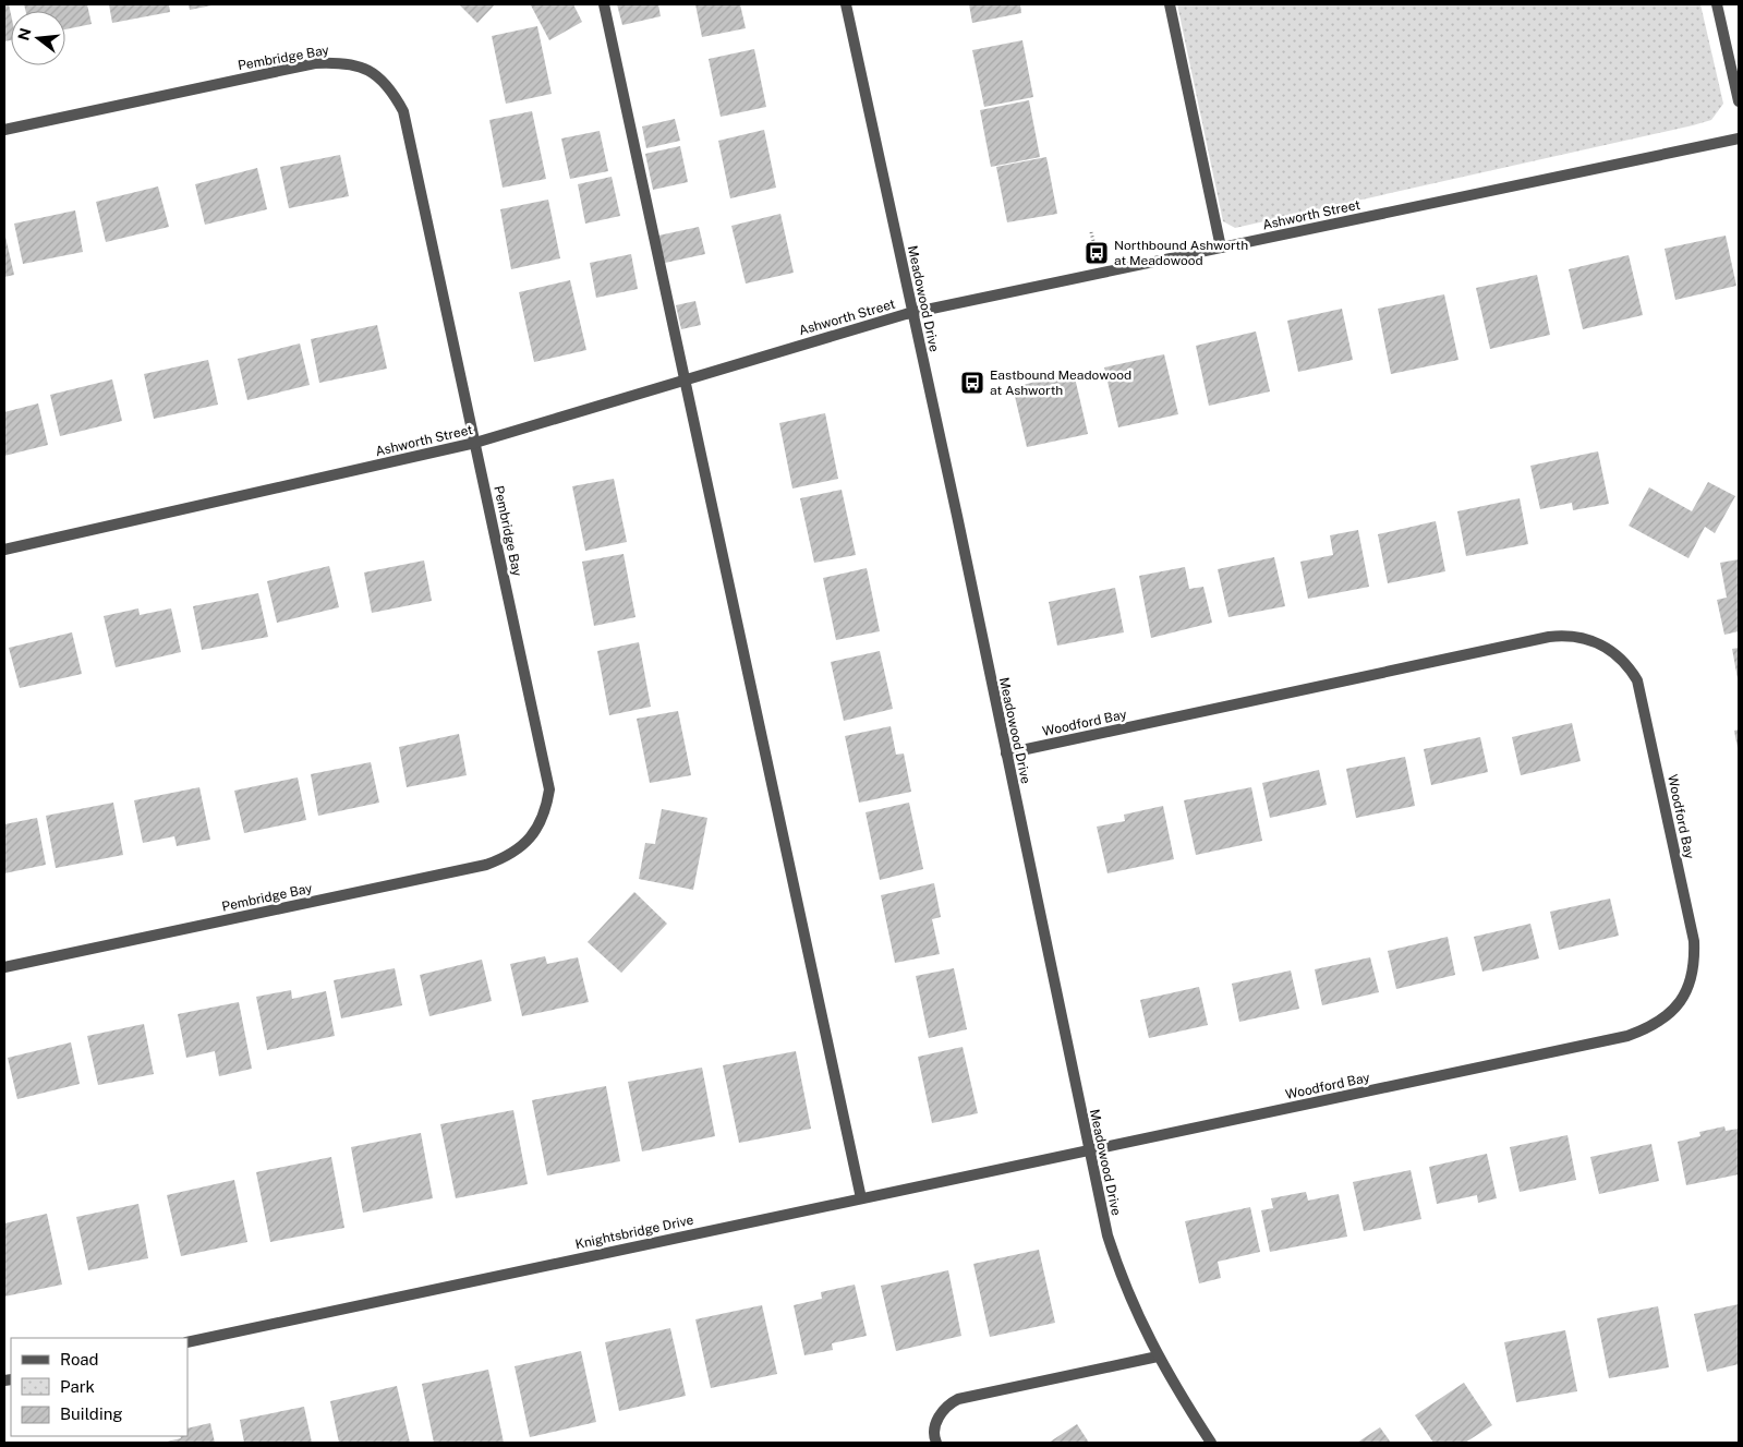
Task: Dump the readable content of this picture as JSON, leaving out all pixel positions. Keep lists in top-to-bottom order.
{
  "streets": {
    "street": [
      "Pembridge Bay",
      "Ashworth Street",
      "Meadowood Drive",
      "Woodford Bay",
      "Knightsbridge Drive"
    ]
  },
  "crossings": [
    ["Pembridge Bay", "Ashworth Street"],
    ["Ashworth Street", "Meadowood Drive"],
    ["Meadowood Drive", "Woodford Bay"],
    ["Meadowood Drive", "Knightsbridge Drive"],
    ["Woodford Bay", "Knightsbridge Drive"]
  ],
  "places": {
    "bus stop": ["Northbound Ashworth at Meadowood", "Eastbound Meadowood at Ashworth"]
  },
  "legend": ["Road", "Park", "Building"],
  "north": "left"
}
